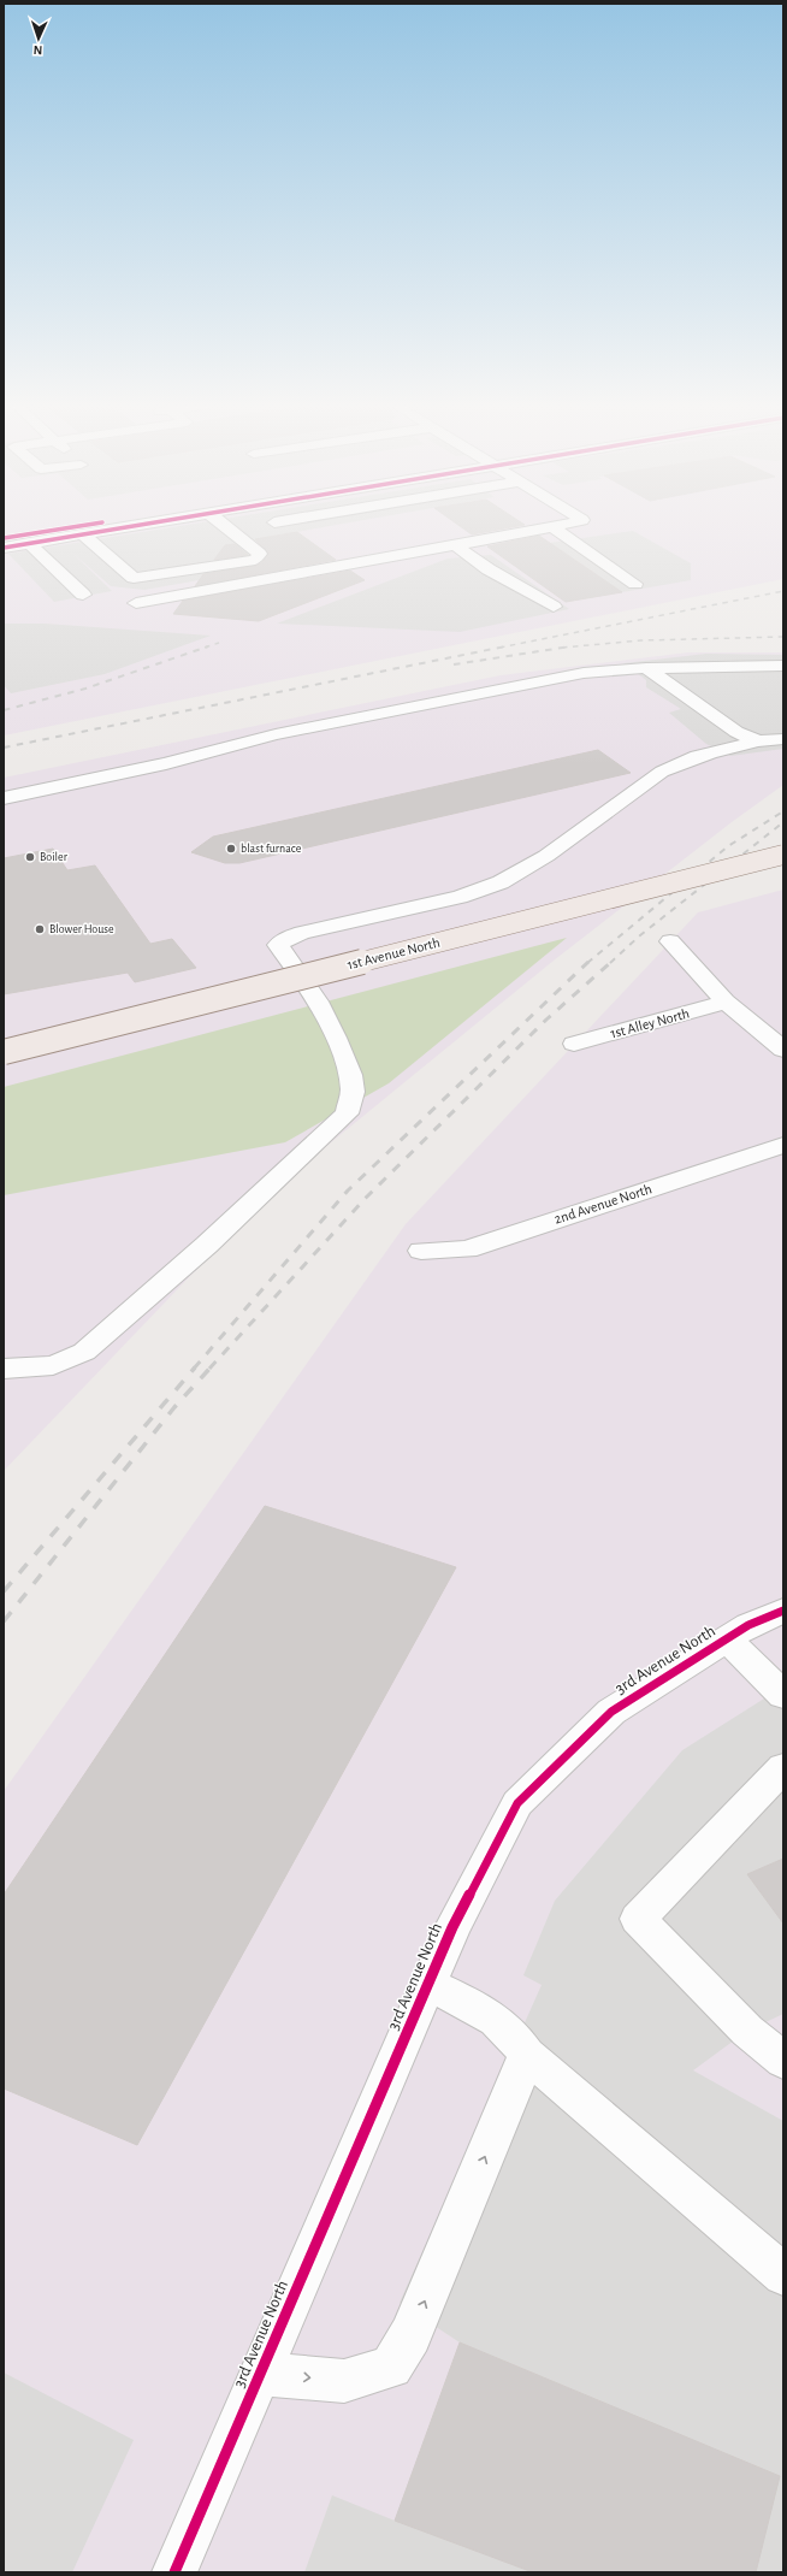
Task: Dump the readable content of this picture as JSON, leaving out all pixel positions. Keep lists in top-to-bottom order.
{
  "streets": {
    "main road": ["1st Avenue North"],
    "street": ["1st Alley North", "2nd Avenue North", "3rd Avenue North"]
  },
  "places": ["blast furnace", "Boiler", "Blower House"],
  "north": "bottom"
}
